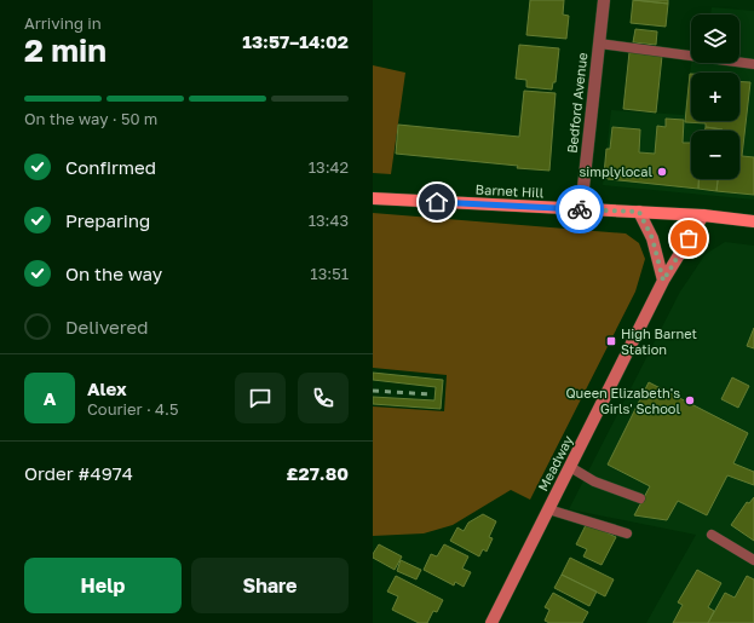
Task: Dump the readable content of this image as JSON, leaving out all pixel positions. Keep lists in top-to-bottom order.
{
  "streets": {
    "main road": ["Barnet Hill"],
    "street": ["Bedford Avenue", "Meadway"]
  },
  "crossings": [
    ["Bedford Avenue", "Barnet Hill"],
    ["Barnet Hill", "Meadway"]
  ],
  "places": {
    "other": ["simplylocal", "Queen Elizabeth's Girls' School"],
    "transit": ["High Barnet Station"]
  },
  "page": {
    "heading": ["2 min", "Arriving in", "13:57–14:02"],
    "panel": [
      "Alex",
      "Courier · 4.5",
      "Order #4974",
      "£27.80"
    ],
    "map_buttons": ["+", "−"],
    "bar": "On the way · 50 m",
    "list": [
      ["Confirmed", "13:42"],
      ["Preparing", "13:43"],
      ["On the way", "13:51"],
      "Delivered"
    ],
    "round": "A",
    "buttons": ["Help", "Share"]
  }
}
